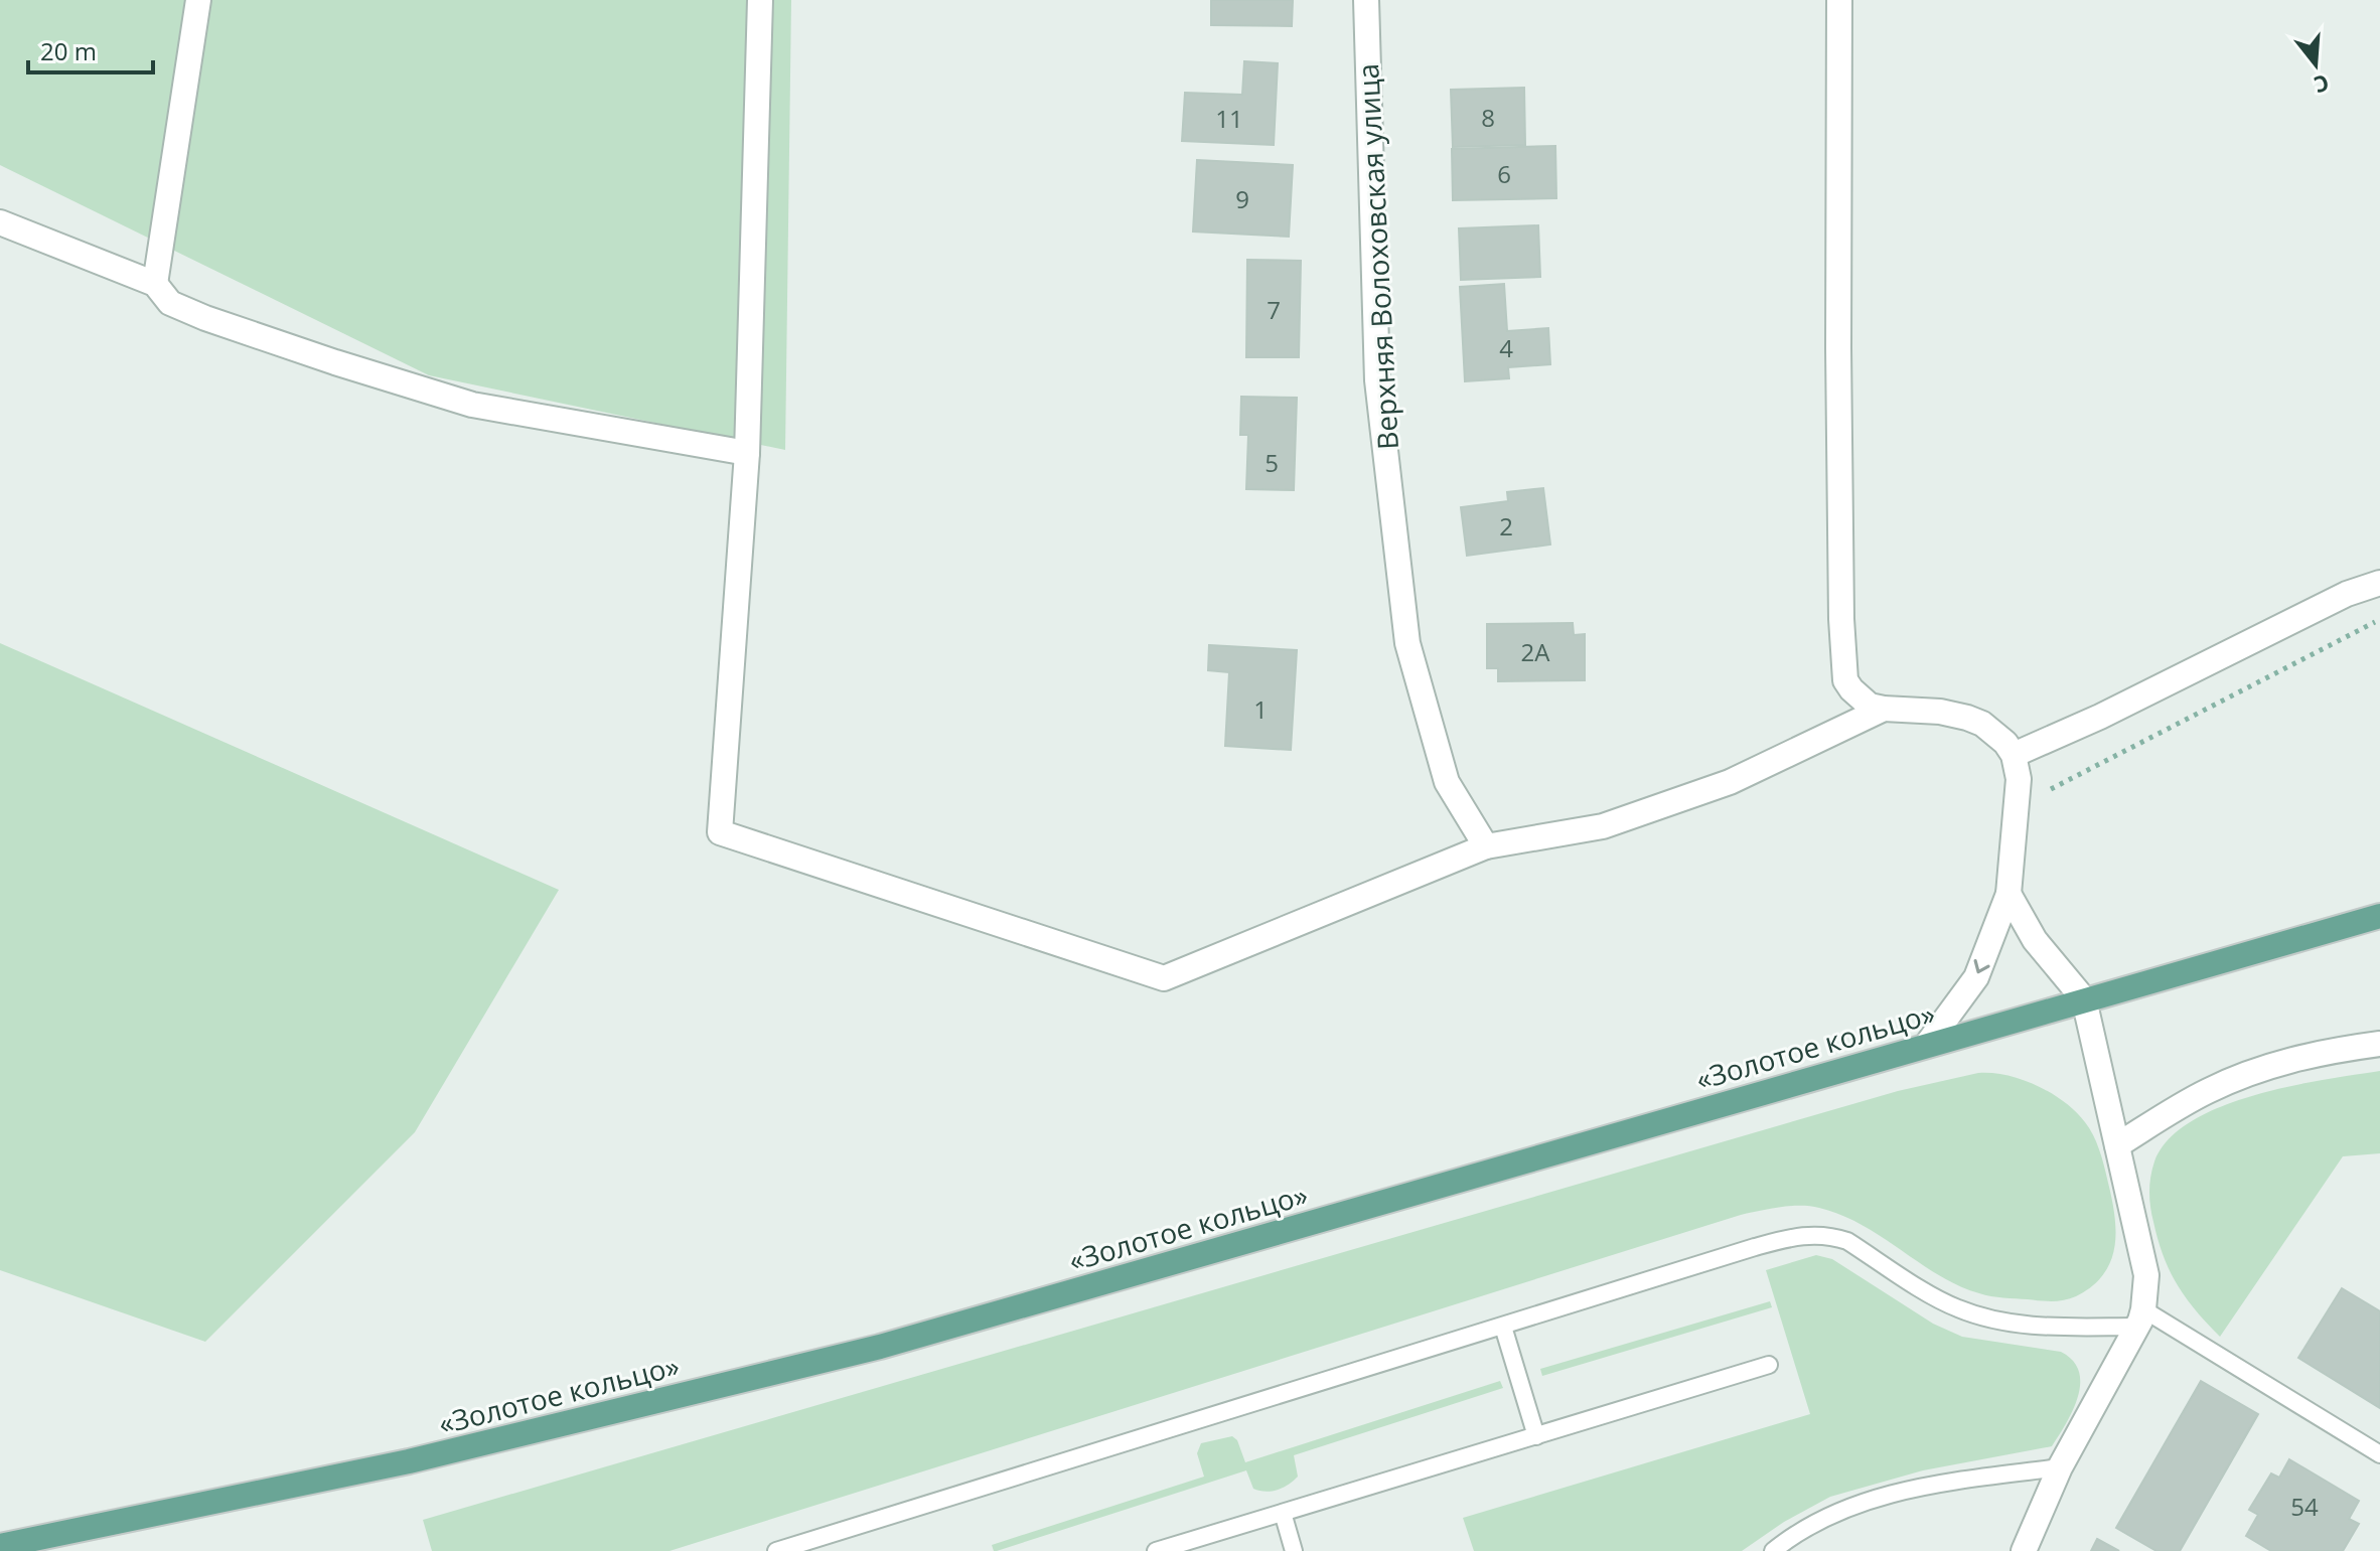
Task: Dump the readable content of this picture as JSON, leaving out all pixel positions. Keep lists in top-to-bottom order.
{
  "streets": {
    "main road": ["«Золотое кольцо»"],
    "street": ["Верхняя Волоховская улица"]
  },
  "house_numbers": [
    "8",
    "11",
    "6",
    "9",
    "7",
    "4",
    "5",
    "2",
    "2А",
    "1",
    "54"
  ],
  "scale_bar": "20 m",
  "north": "bottom"
}
